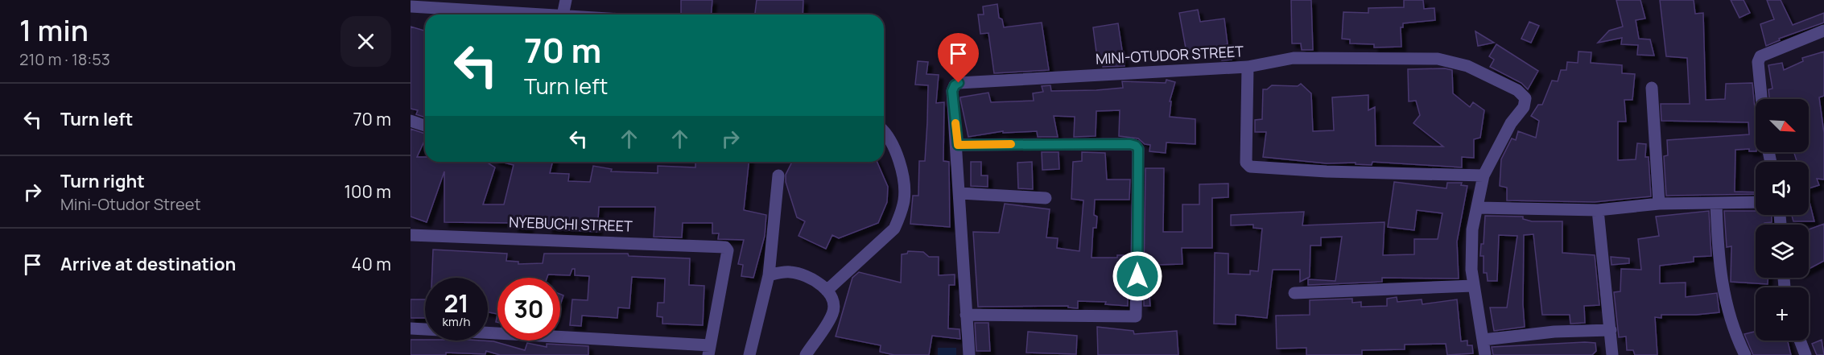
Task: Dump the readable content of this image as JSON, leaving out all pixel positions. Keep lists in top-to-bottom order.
{
  "streets": {
    "street": ["MINI-OTUDOR STREET", "NYEBUCHI STREET"]
  },
  "north": "bottom right",
  "page": {
    "heading": ["1 min", "210 m · 18:53"],
    "turn": ["70 m", "Turn left"],
    "list": [
      {
        "name": "Turn left",
        "value": "70 m"
      },
      {
        "name": "Turn right",
        "note": "Mini-Otudor Street",
        "value": "100 m"
      },
      {
        "name": "Arrive at destination",
        "value": "40 m"
      }
    ],
    "map_buttons": "+",
    "speed": "21 km/h",
    "limit": "30"
  }
}
